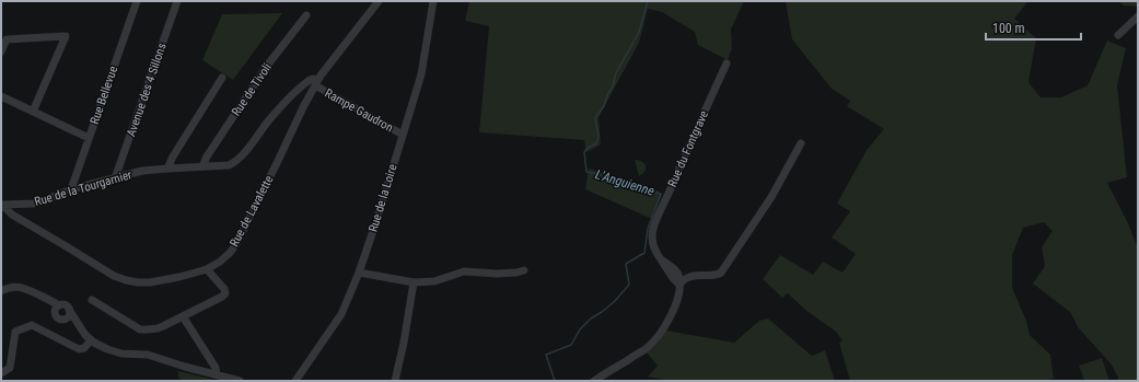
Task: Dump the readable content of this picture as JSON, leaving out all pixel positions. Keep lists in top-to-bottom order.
{
  "streets": {
    "street": [
      "Avenue des 4 Sillons",
      "Rue de Tivoli",
      "Rue Bellevue",
      "Rampe Gaudron",
      "Rue du Fontgrave",
      "Rue de la Tourgarnier",
      "Rue de la Loire",
      "Rue de Lavalette"
    ]
  },
  "crossings": [
    ["Avenue des 4 Sillons", "Rue de la Tourgarnier"],
    ["Rue de Tivoli", "Rue de la Tourgarnier"],
    ["Rue Bellevue", "Rue de la Tourgarnier"],
    ["Rampe Gaudron", "Rue de la Tourgarnier"],
    ["Rampe Gaudron", "Rue de la Loire"],
    ["Rampe Gaudron", "Rue de Lavalette"],
    ["Rue de la Tourgarnier", "Rue de Lavalette"]
  ],
  "water": ["L'Anguienne"],
  "scale_bar": "100 m"
}
